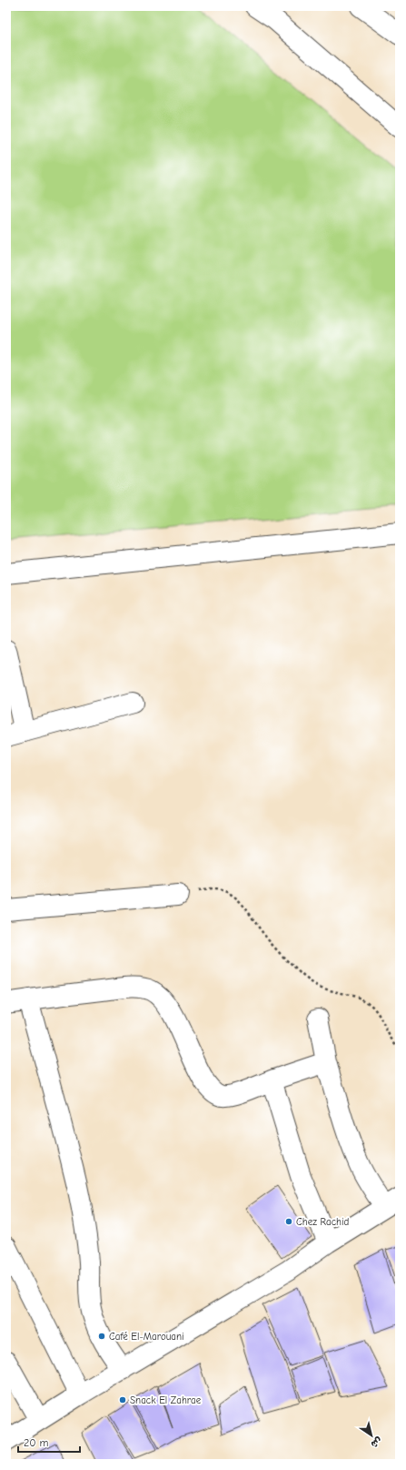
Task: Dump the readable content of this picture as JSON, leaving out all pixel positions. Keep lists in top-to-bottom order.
{
  "places": ["Chez Rachid", "Café El-Marouani", "Snack El Zahrae"],
  "scale_bar": "20 m",
  "north": "bottom right"
}
